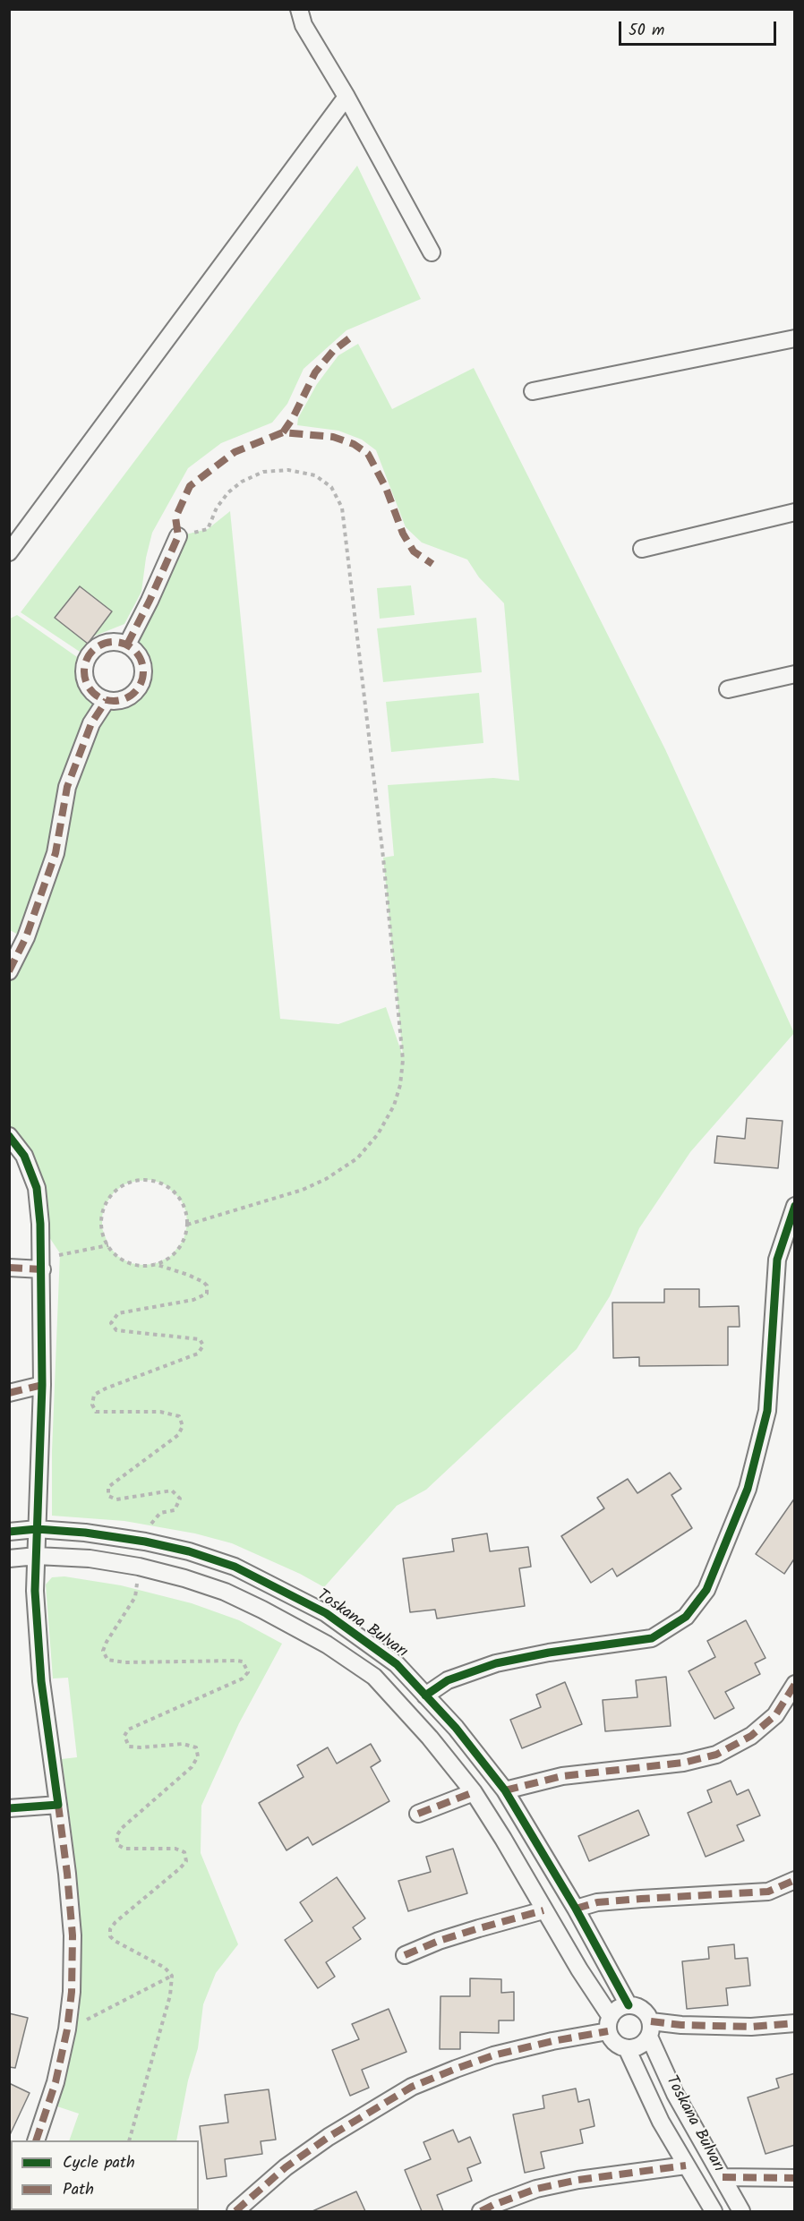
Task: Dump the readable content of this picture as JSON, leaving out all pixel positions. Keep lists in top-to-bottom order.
{
  "streets": {
    "street": ["Toskana Bulvarı"]
  },
  "legend": ["Cycle path", "Path"],
  "scale_bar": "50 m"
}
